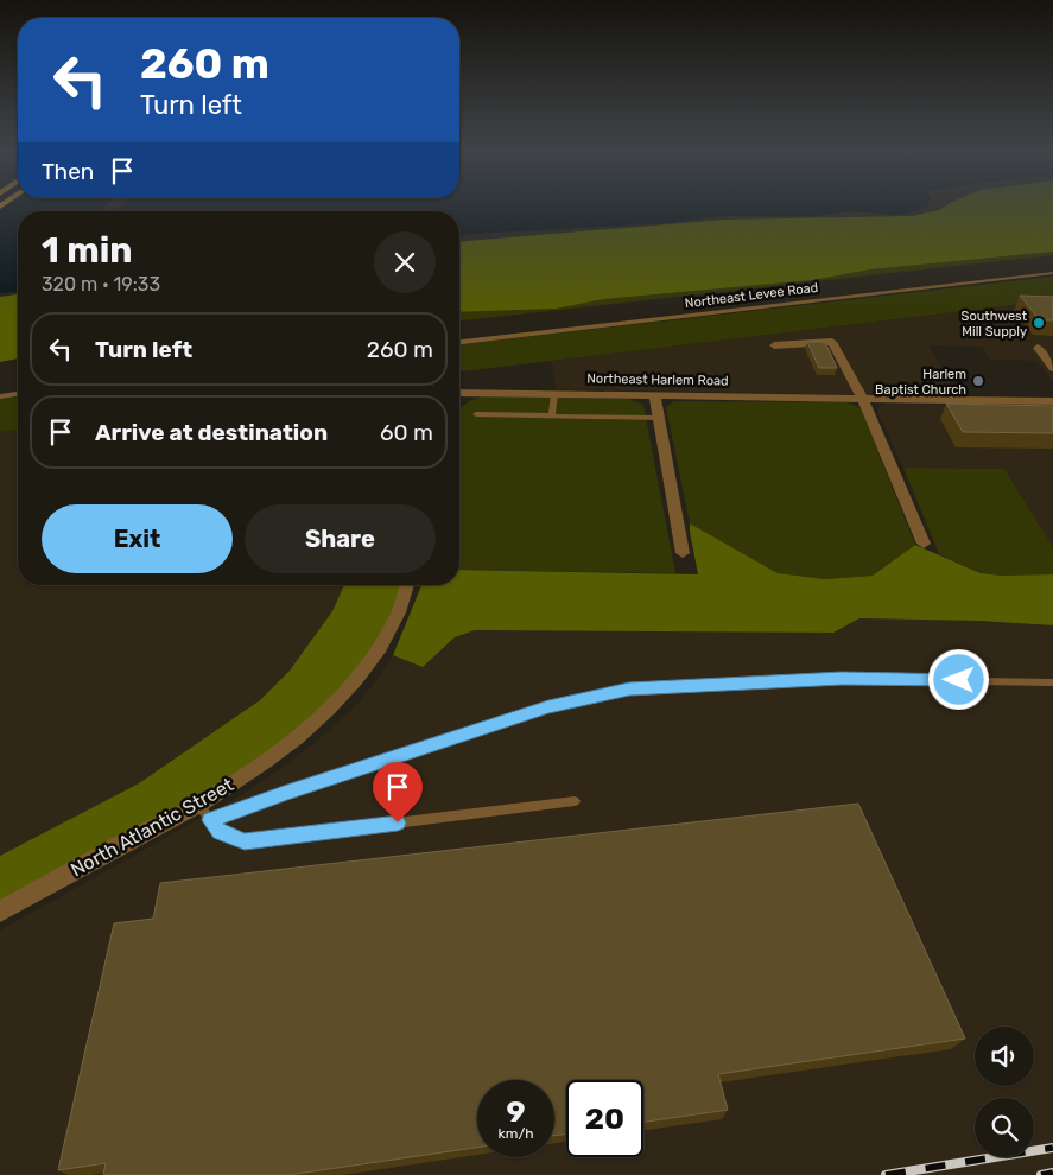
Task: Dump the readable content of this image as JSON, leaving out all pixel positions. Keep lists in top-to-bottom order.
{
  "streets": {
    "street": ["Northeast Harlem Road", "North Atlantic Street"],
    "lane": ["Northeast Levee Road"]
  },
  "places": ["Southwest Mill Supply", "Harlem Baptist Church"],
  "page": {
    "turn": ["260 m", "Turn left"],
    "then": "Then",
    "heading": ["1 min", "320 m · 19:33"],
    "list": [
      {
        "name": "Turn left",
        "value": "260 m"
      },
      {
        "name": "Arrive at destination",
        "value": "60 m"
      }
    ],
    "buttons": ["Exit", "Share"],
    "speed": "9 km/h",
    "limit": "20"
  }
}
